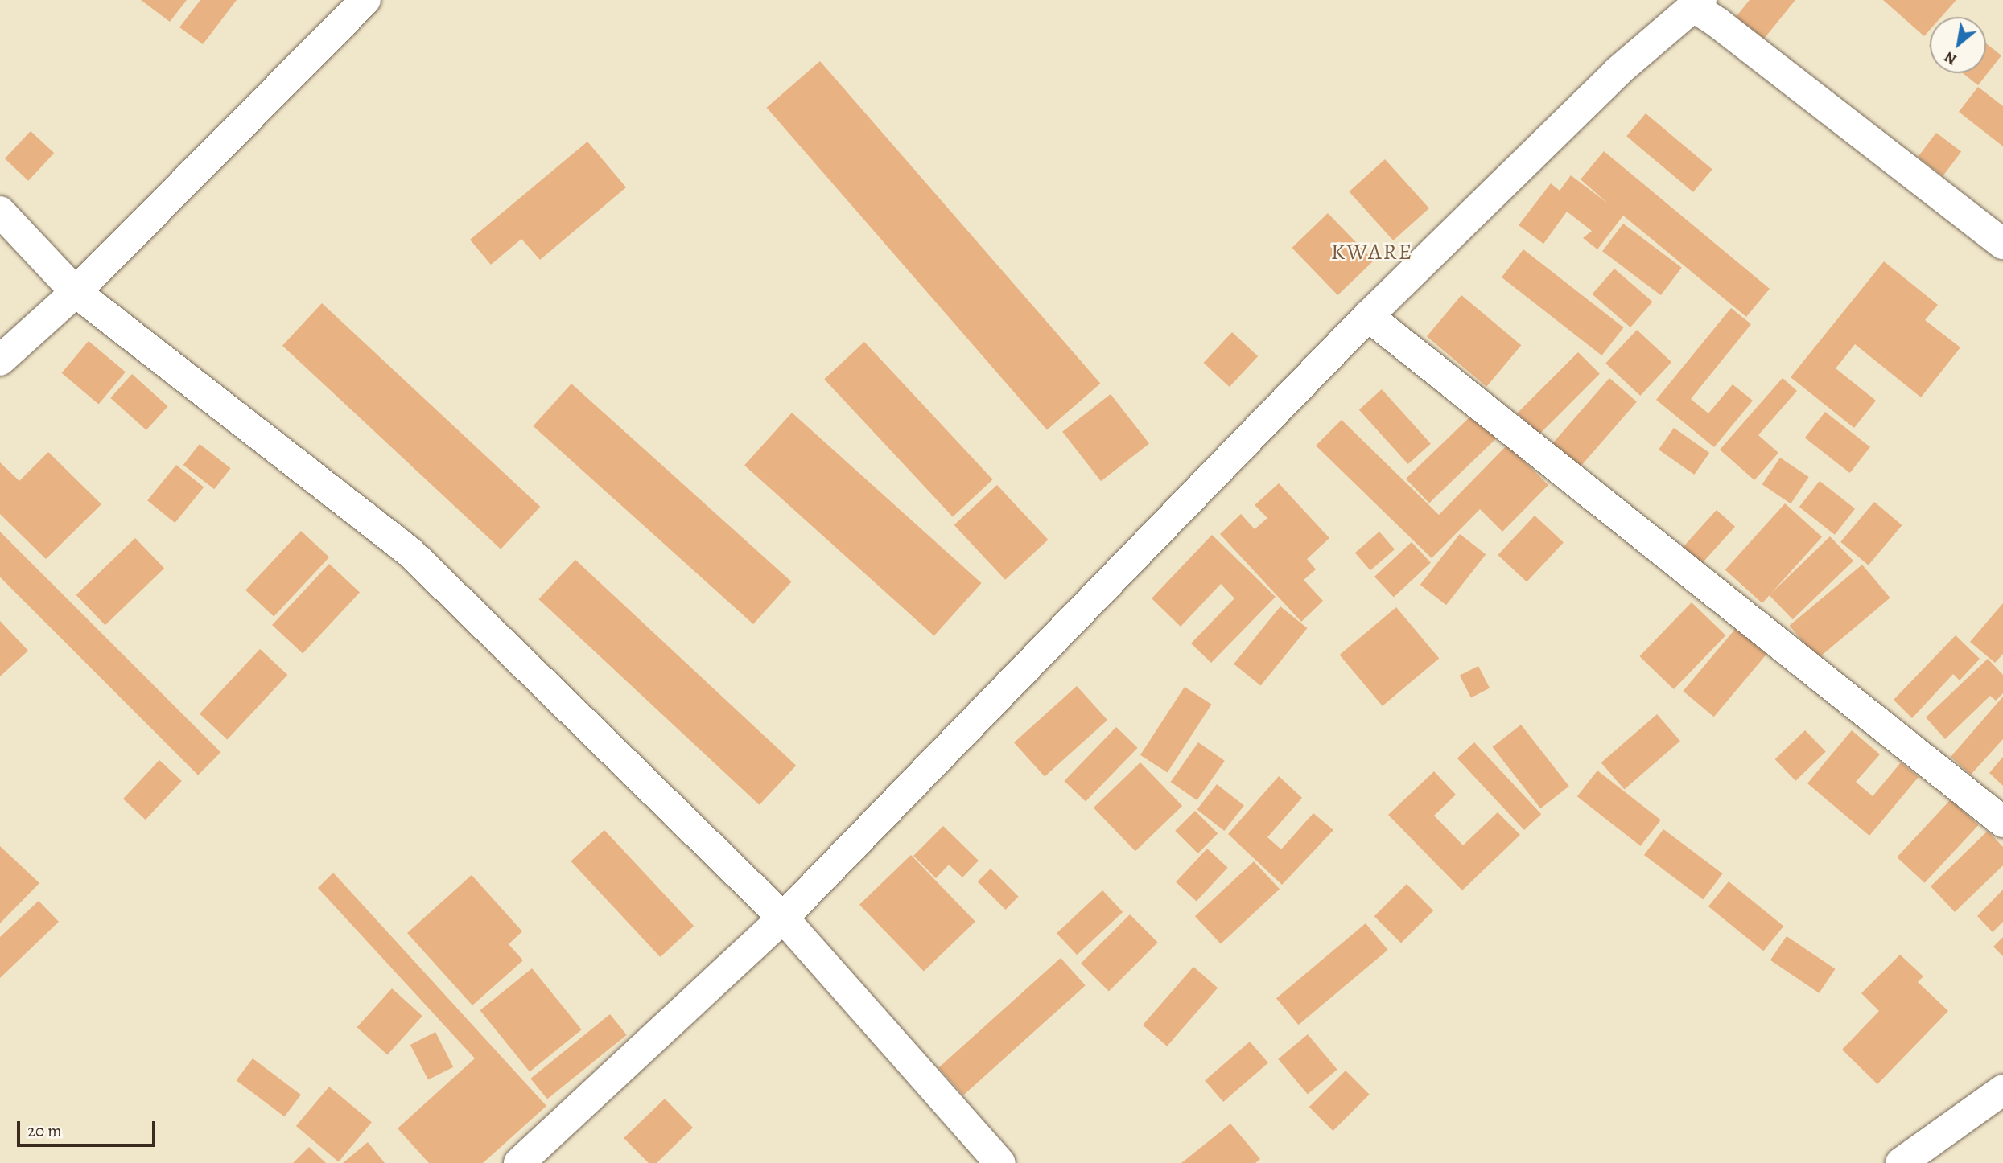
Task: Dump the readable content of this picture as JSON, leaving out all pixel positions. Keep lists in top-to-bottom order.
{
  "districts": ["KWARE"],
  "scale_bar": "20 m",
  "north": "bottom left"
}
